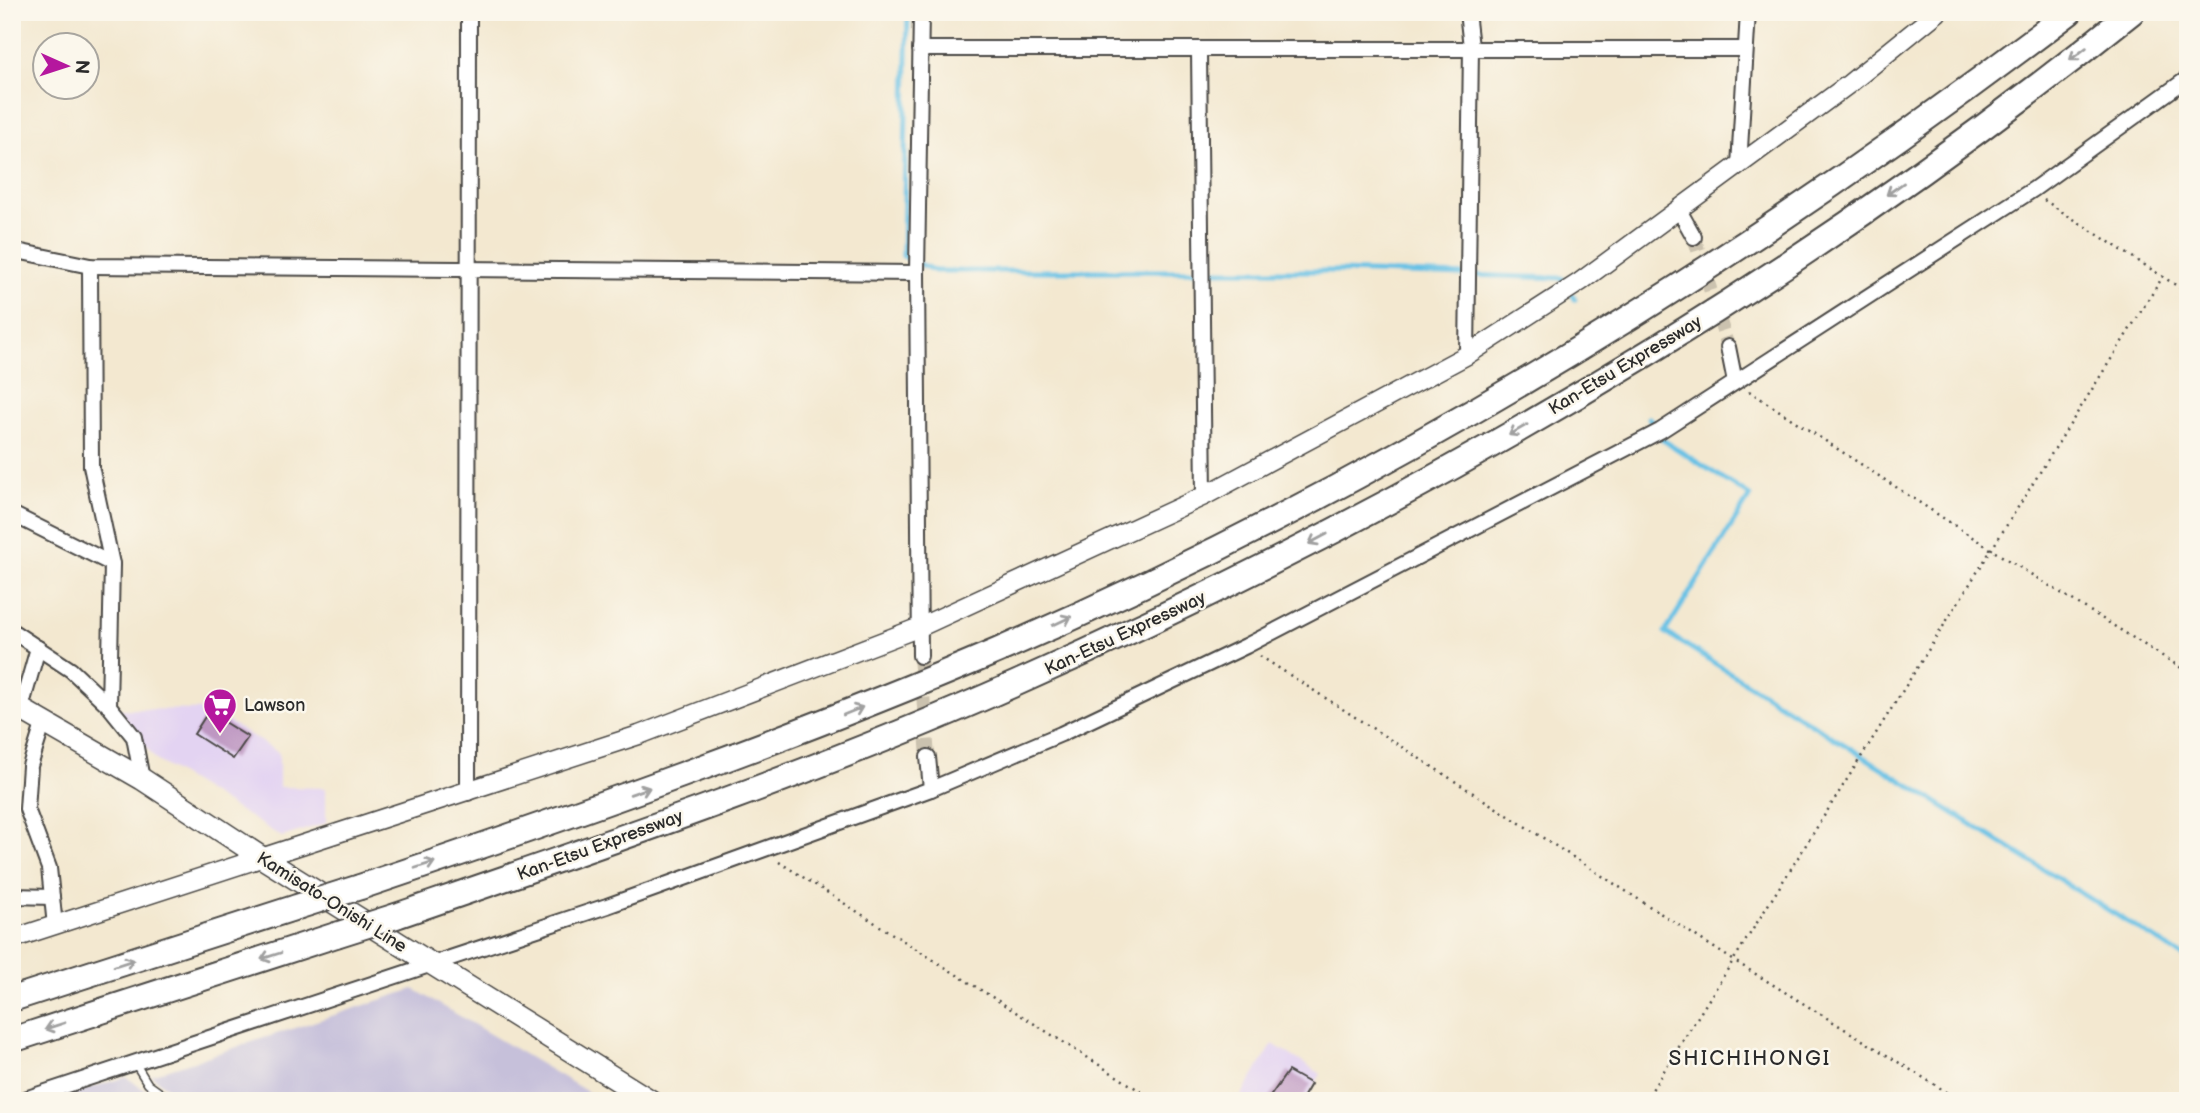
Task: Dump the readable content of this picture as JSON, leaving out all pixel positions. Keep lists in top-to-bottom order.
{
  "streets": {
    "highway": ["Kan-Etsu Expressway"],
    "main road": ["Kamisato-Onishi Line"]
  },
  "districts": ["SHICHIHONGI"],
  "places": {
    "supermarket": ["Lawson"]
  },
  "north": "right"
}
